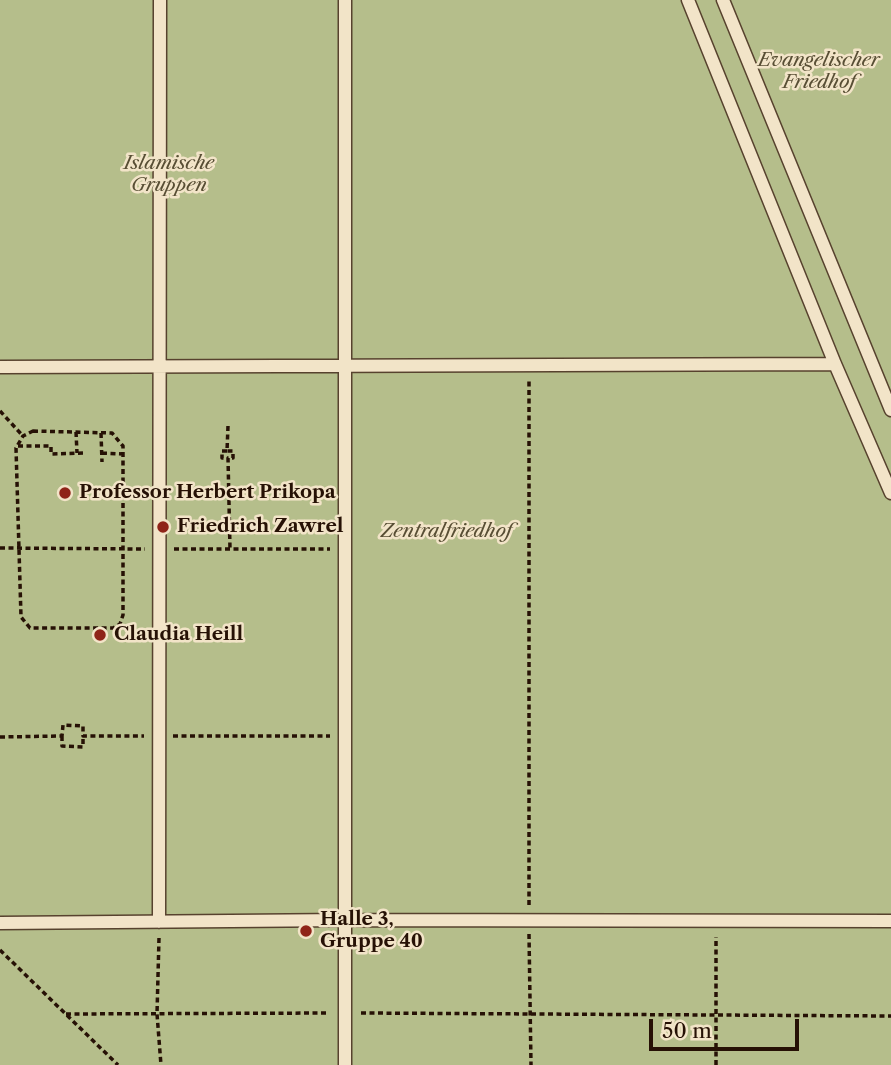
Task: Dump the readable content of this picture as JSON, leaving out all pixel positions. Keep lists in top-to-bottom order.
{
  "parks": ["Evangelischer Friedhof", "Islamische Gruppen", "Zentralfriedhof"],
  "places": [
    "Professor Herbert Prikopa",
    "Friedrich Zawrel",
    "Claudia Heill",
    "Halle 3, Gruppe 40"
  ],
  "scale_bar": "50 m"
}
